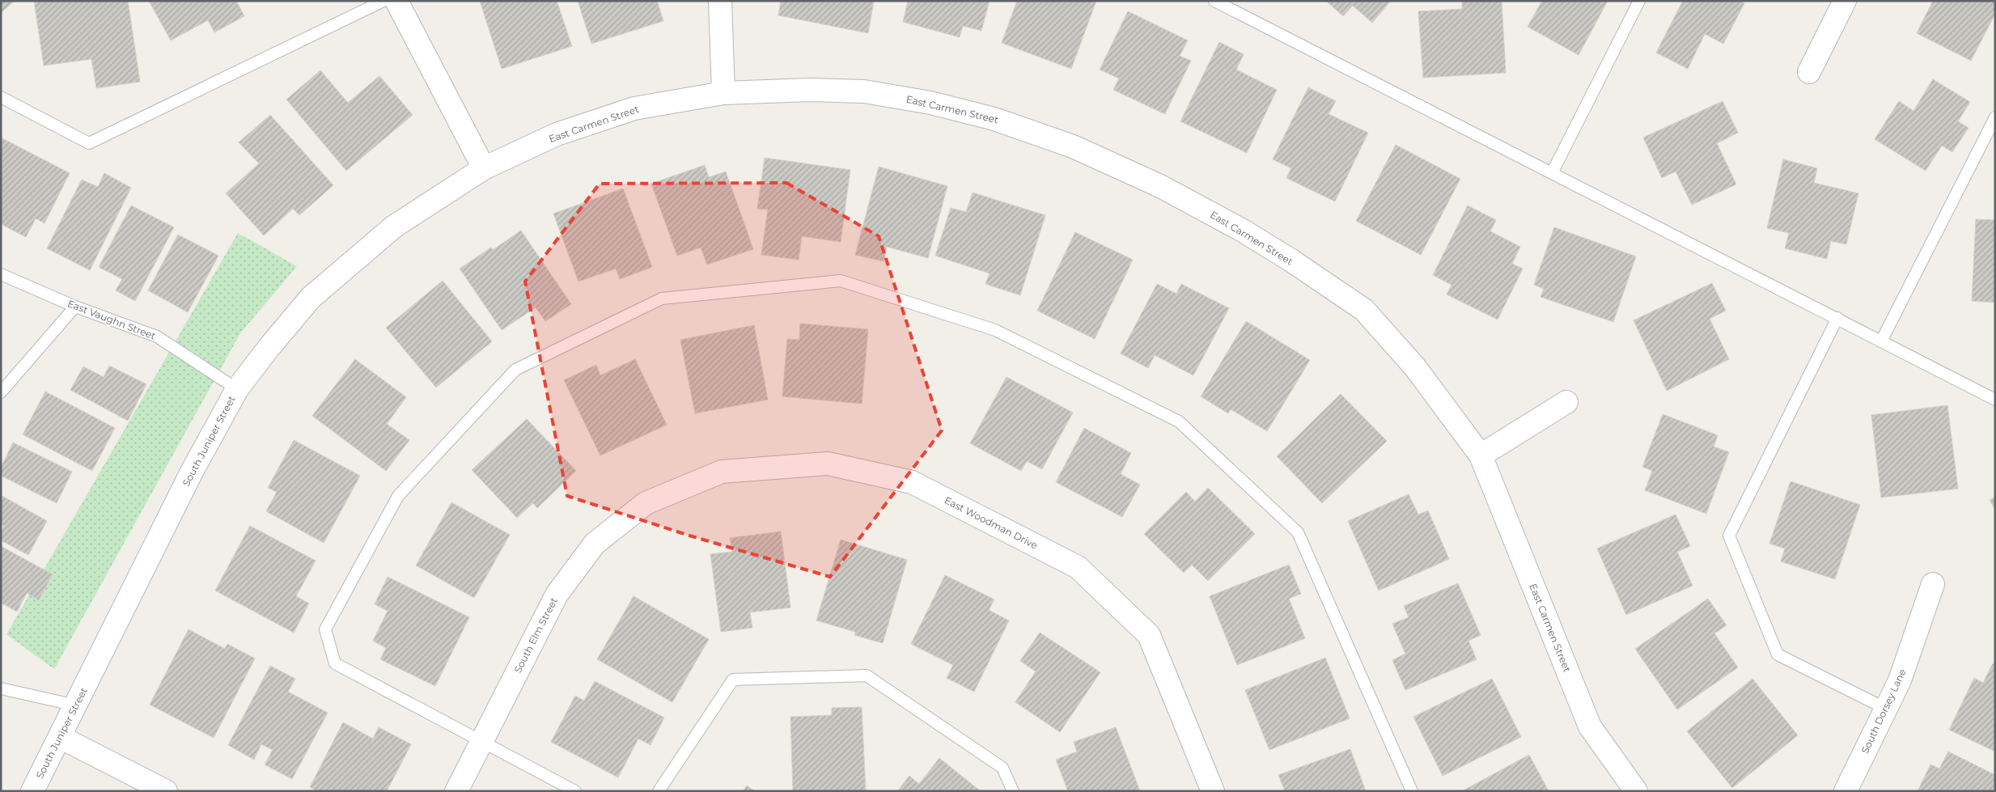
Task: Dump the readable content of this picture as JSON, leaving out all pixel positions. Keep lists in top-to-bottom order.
{
  "streets": {
    "street": [
      "East Carmen Street",
      "South Juniper Street",
      "East Woodman Drive",
      "South Elm Street",
      "South Dorsey Lane"
    ],
    "lane": ["East Vaughn Street"]
  },
  "crossings": [
    ["East Carmen Street", "South Juniper Street"],
    ["East Vaughn Street", "South Juniper Street"],
    ["East Woodman Drive", "South Elm Street"]
  ]
}
